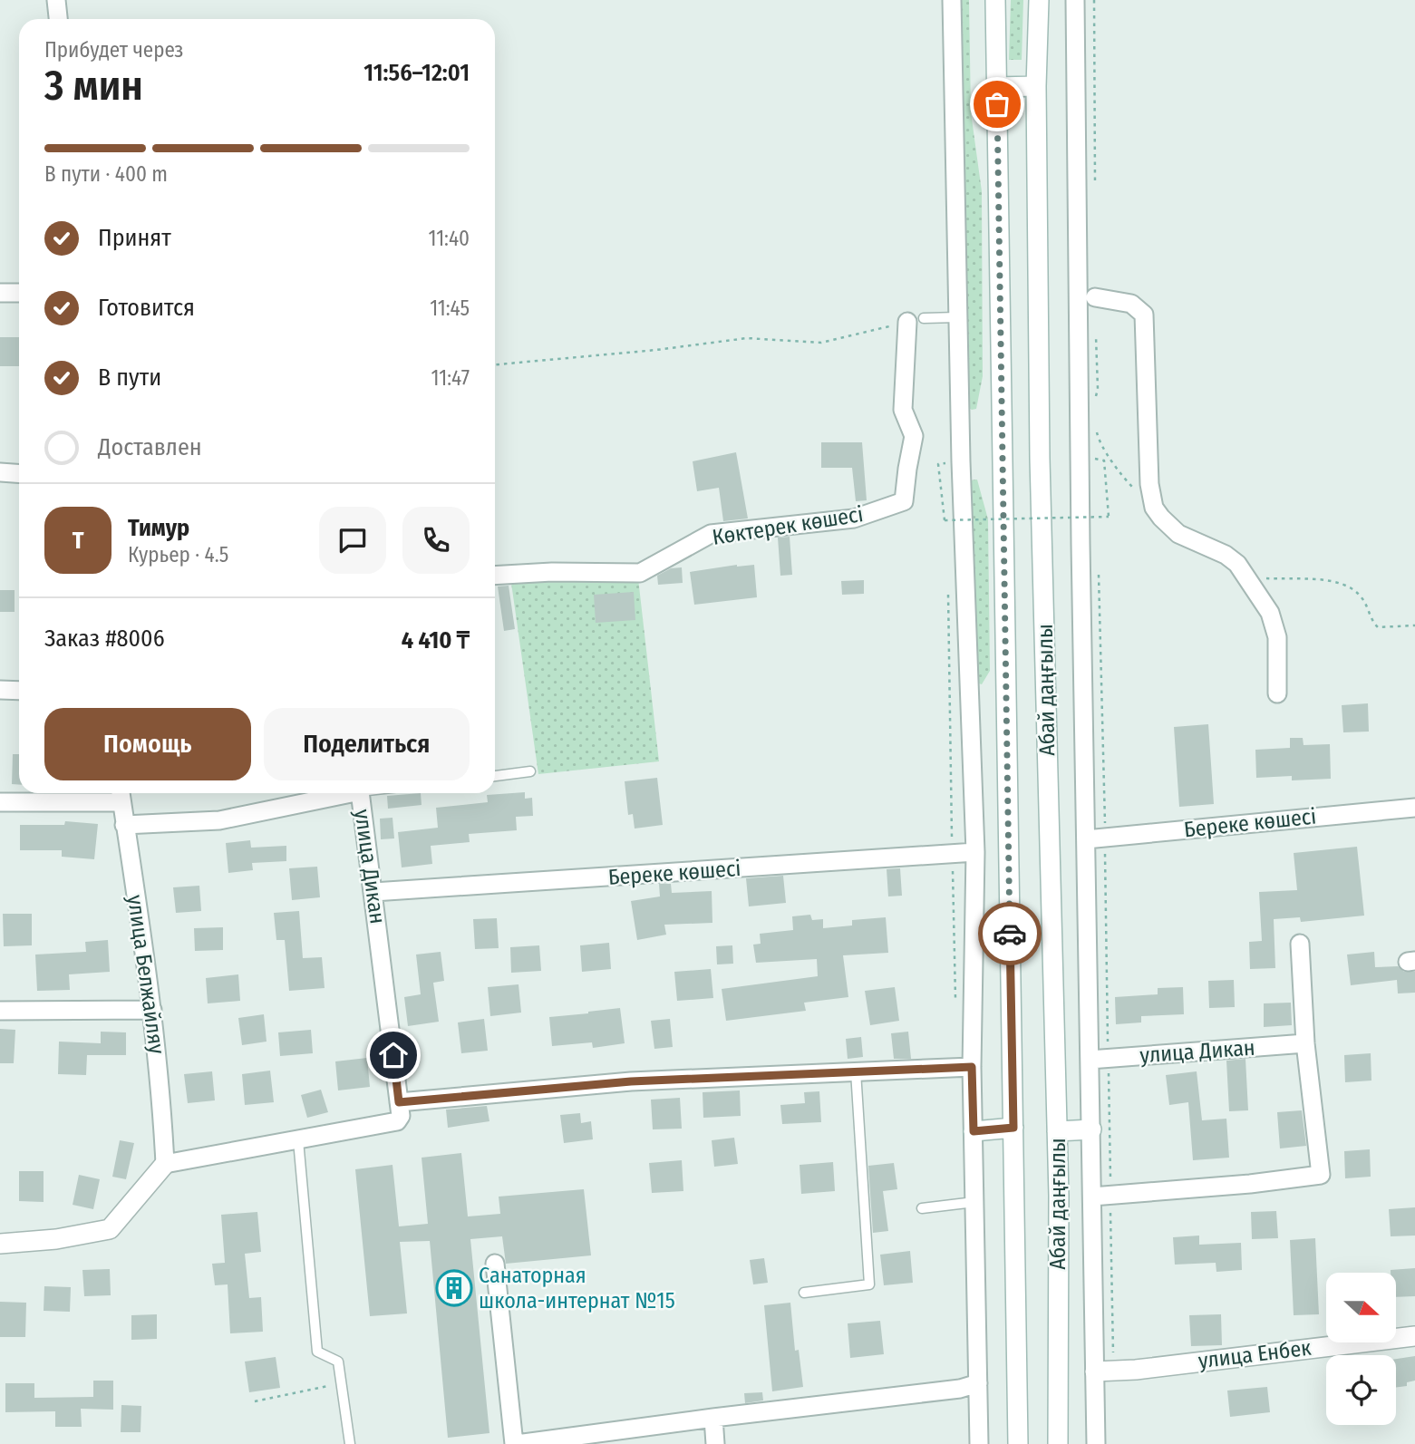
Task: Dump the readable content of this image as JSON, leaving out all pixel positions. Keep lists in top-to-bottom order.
{
  "streets": {
    "main road": ["Абай даңғылы", "улица Енбек"],
    "street": [
      "Көктерек көшесі",
      "Береке көшесі",
      "улица Дикан",
      "улица Белжайляу"
    ]
  },
  "crossings": [
    ["Береке көшесі", "улица Дикан"],
    ["улица Дикан", "улица Белжайляу"]
  ],
  "places": {
    "building": ["Санаторная школа-интернат №15"]
  },
  "north": "right",
  "page": {
    "heading": ["3 мин", "Прибудет через", "11:56–12:01"],
    "panel": [
      "Тимур",
      "Курьер · 4.5",
      "Заказ #8006",
      "4 410 ₸"
    ],
    "bar": "В пути · 400 m",
    "list": [
      ["Принят", "11:40"],
      ["Готовится", "11:45"],
      ["В пути", "11:47"],
      "Доставлен"
    ],
    "round": "Т",
    "buttons": ["Помощь", "Поделиться"]
  }
}
